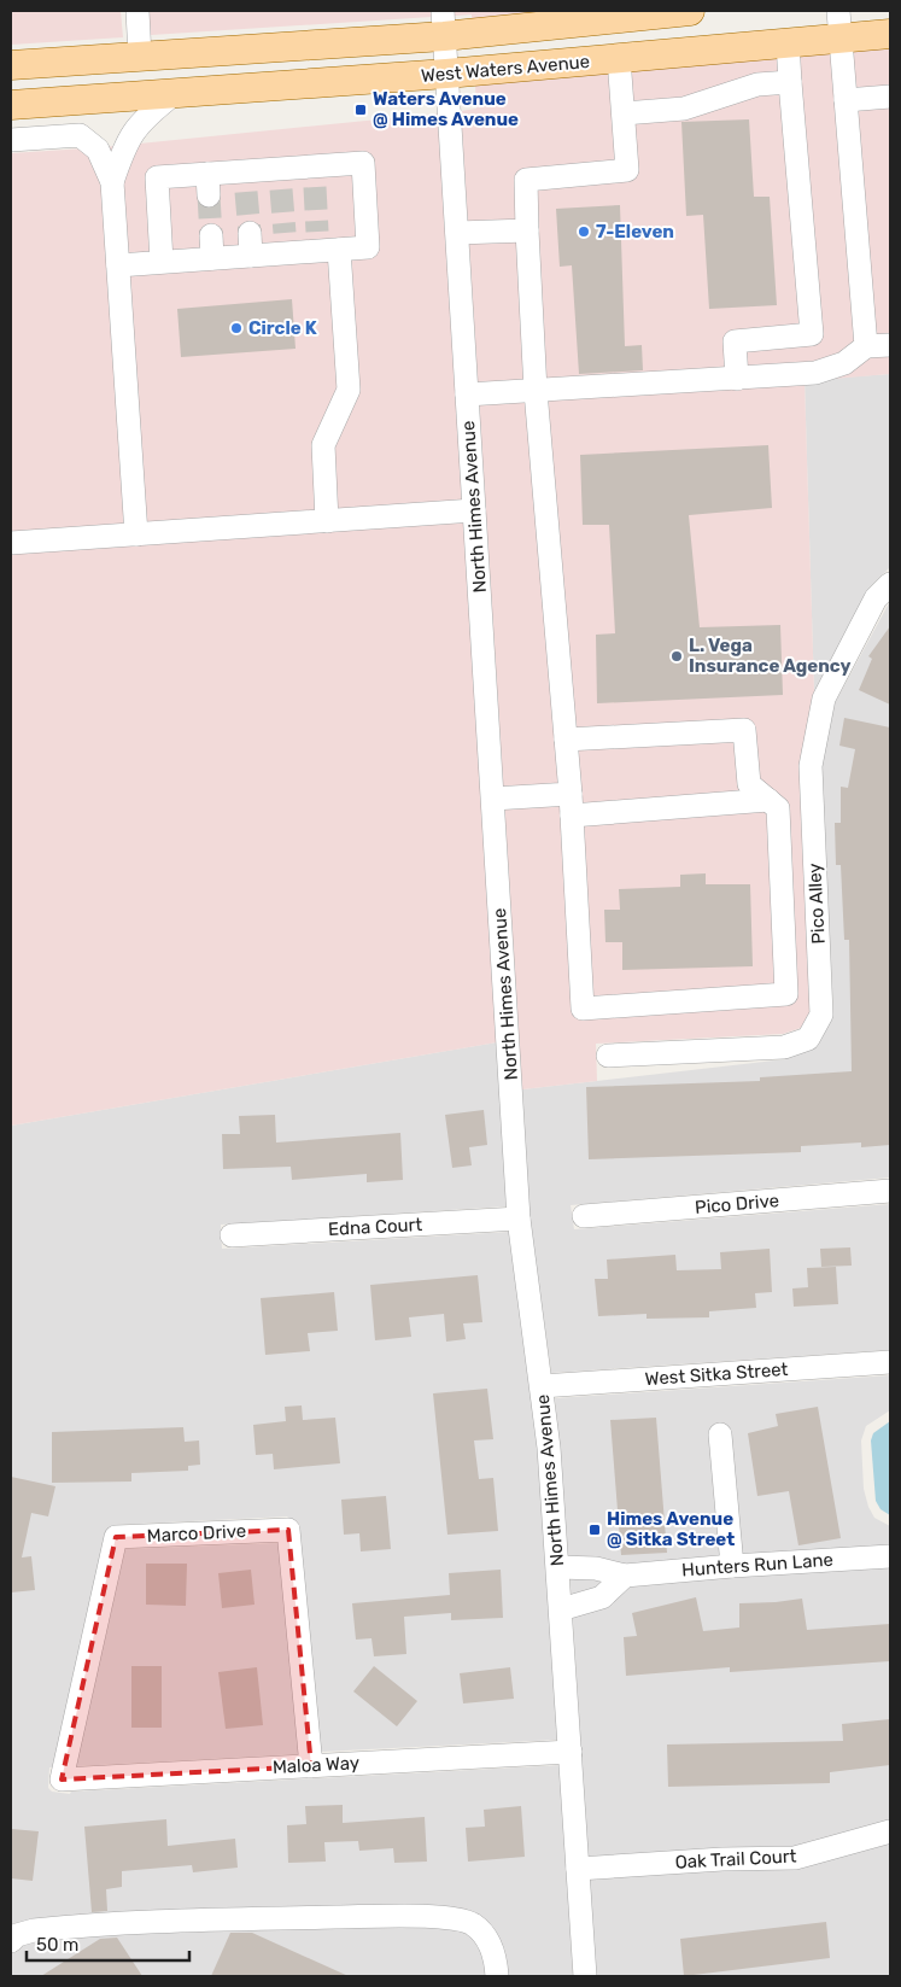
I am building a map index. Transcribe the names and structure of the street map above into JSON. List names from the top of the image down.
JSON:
{
  "streets": {
    "main road": ["West Waters Avenue"],
    "street": [
      "North Himes Avenue",
      "Pico Alley",
      "Pico Drive",
      "Edna Court",
      "West Sitka Street",
      "Marco Drive",
      "Hunters Run Lane",
      "Maloa Way",
      "Oak Trail Court"
    ]
  },
  "crossings": [
    ["West Waters Avenue", "North Himes Avenue"],
    ["North Himes Avenue", "Edna Court"],
    ["North Himes Avenue", "West Sitka Street"],
    ["North Himes Avenue", "Hunters Run Lane"],
    ["North Himes Avenue", "Maloa Way"],
    ["North Himes Avenue", "Oak Trail Court"],
    ["Marco Drive", "Maloa Way"]
  ],
  "places": {
    "transit": ["Waters Avenue @ Himes Avenue", "Himes Avenue @ Sitka Street"],
    "other": ["7-Eleven", "Circle K", "L. Vega Insurance Agency"]
  },
  "scale_bar": "50 m"
}
